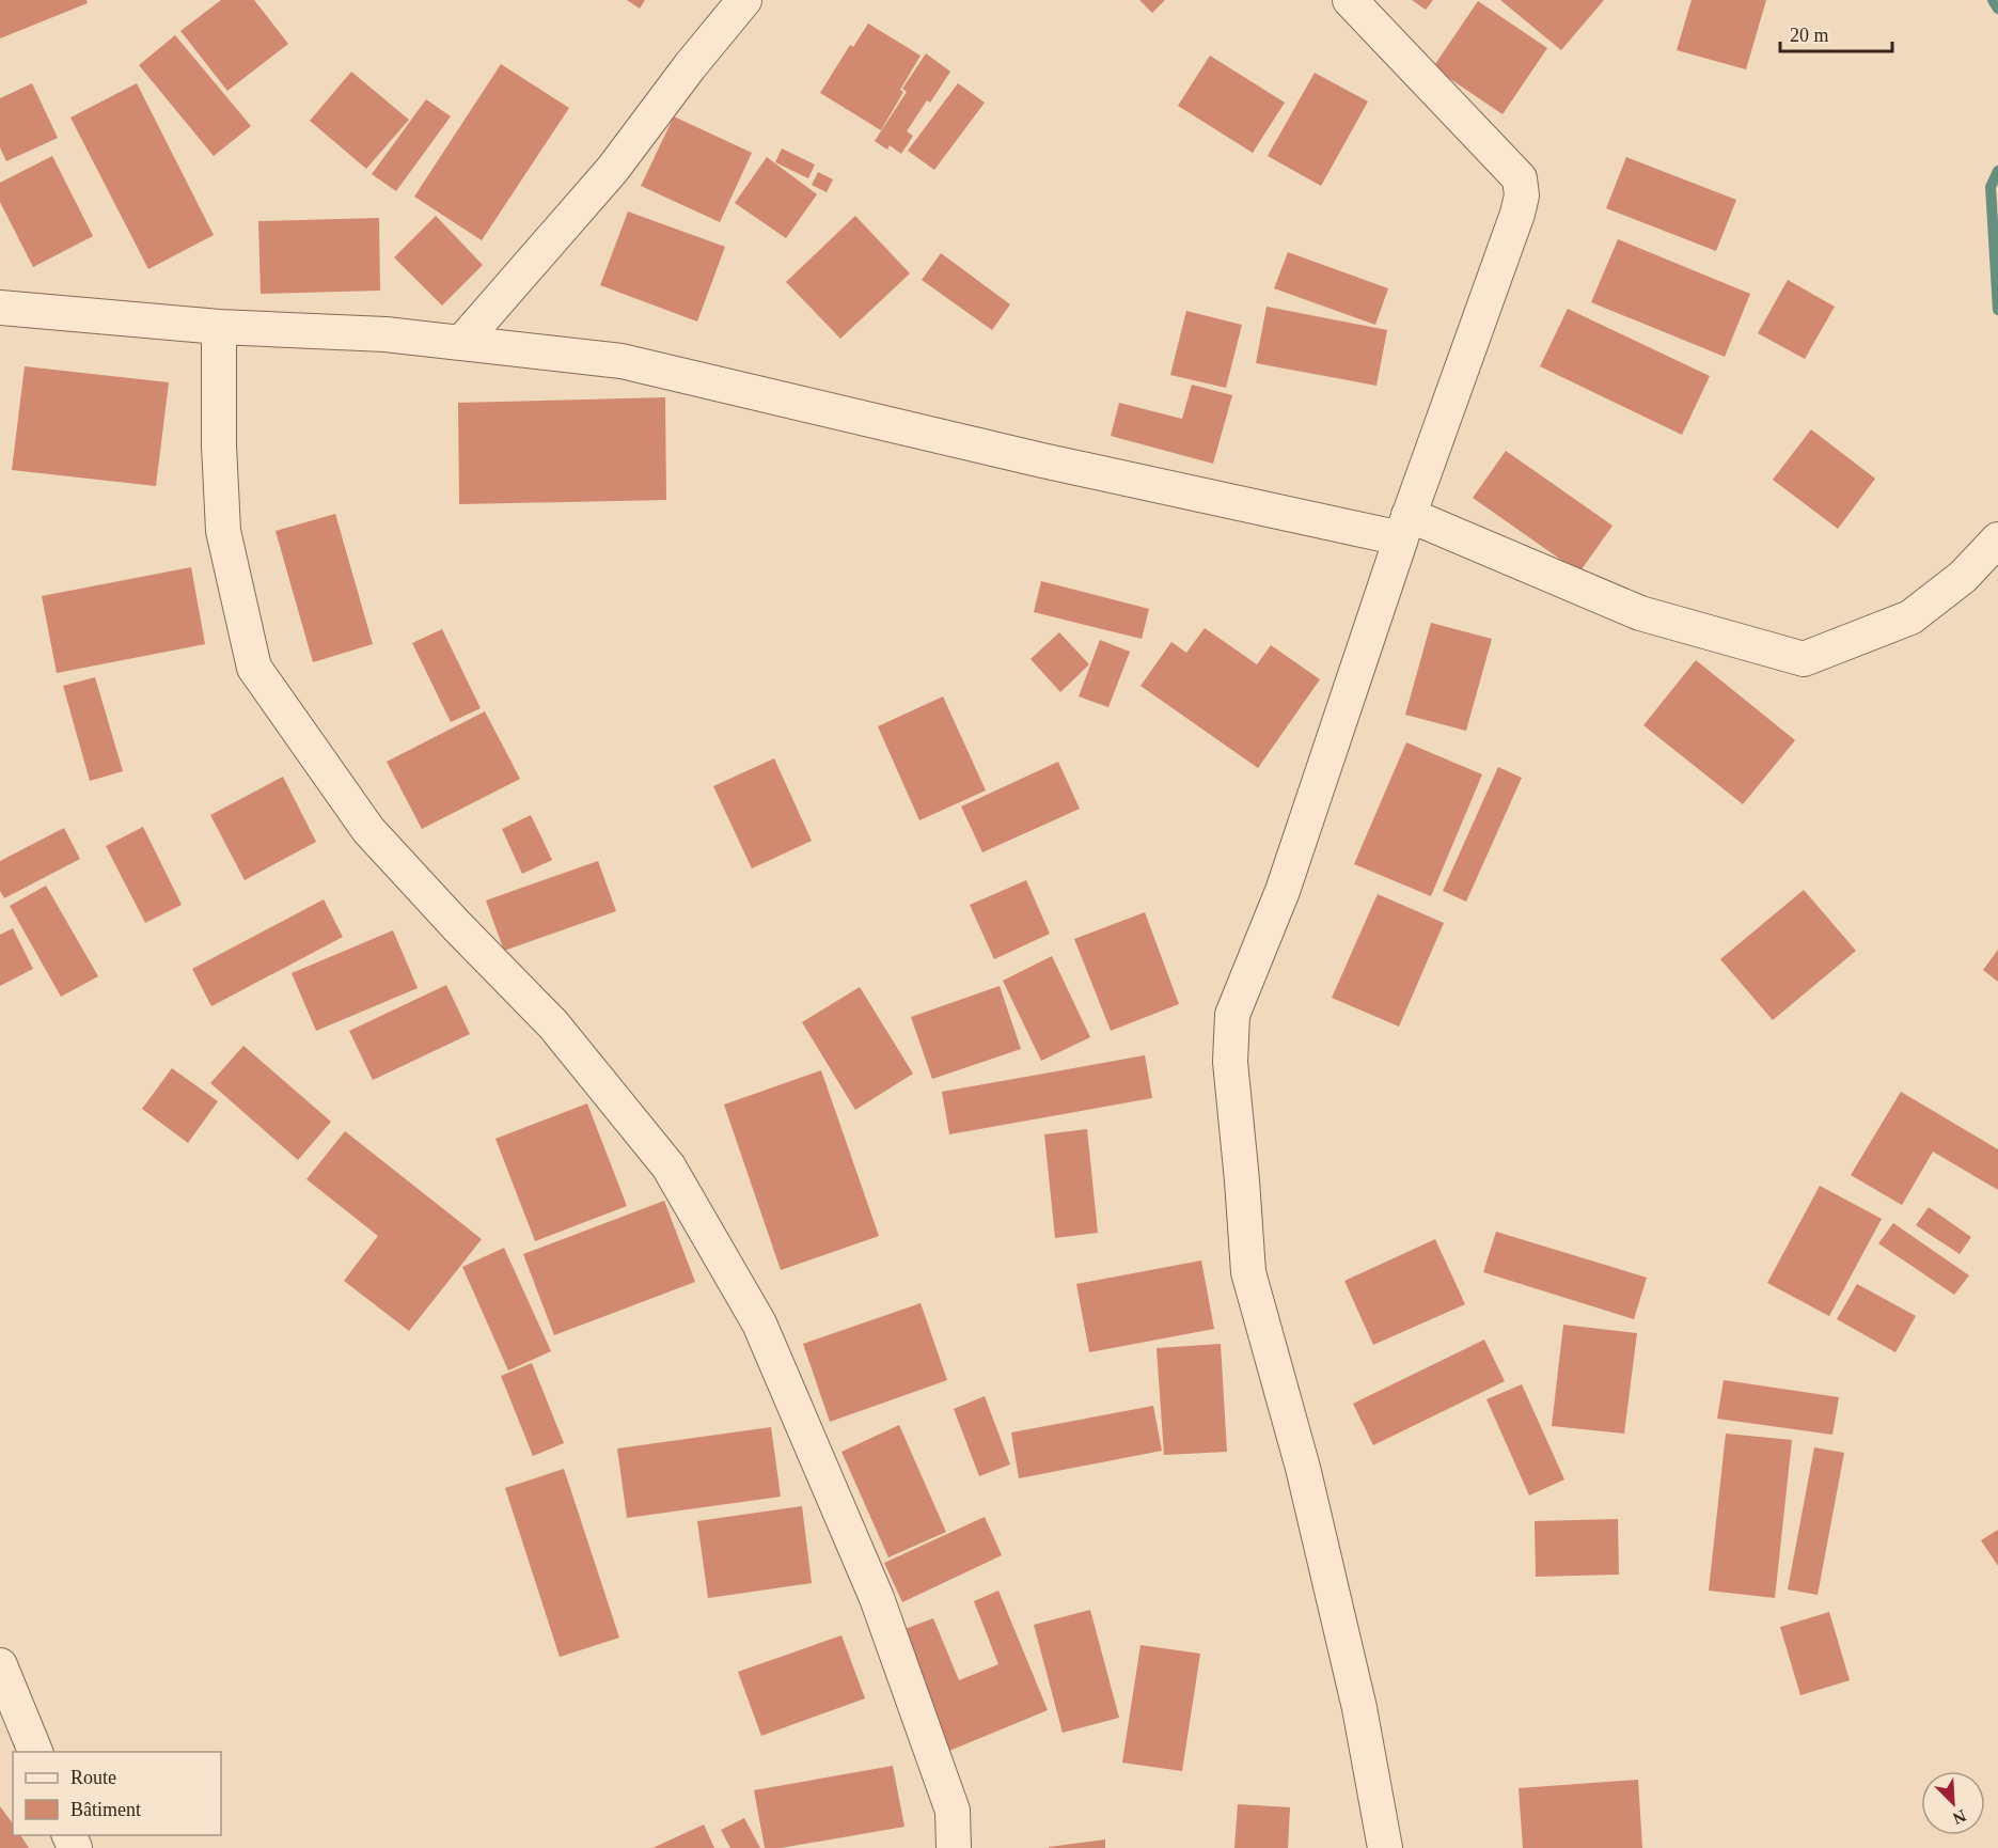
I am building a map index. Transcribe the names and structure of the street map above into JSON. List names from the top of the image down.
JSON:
{
  "legend": ["Route", "Bâtiment"],
  "scale_bar": "20 m",
  "north": "bottom right"
}
